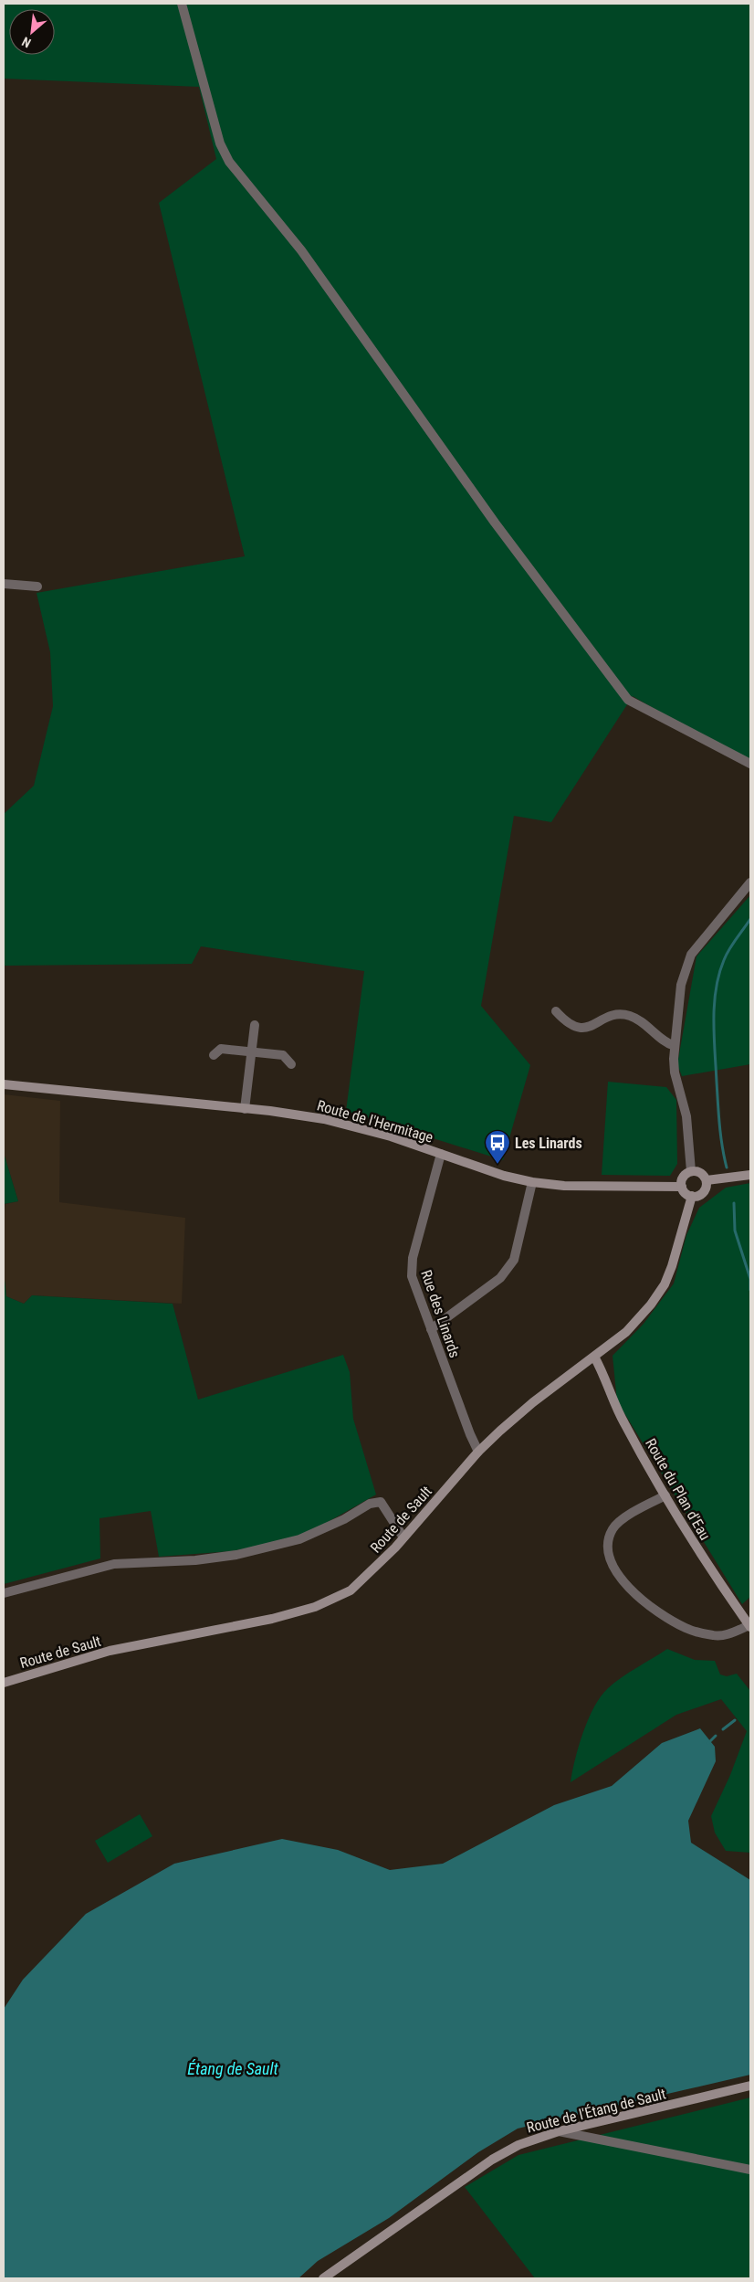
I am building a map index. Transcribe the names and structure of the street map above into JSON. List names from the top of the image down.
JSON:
{
  "streets": {
    "street": [
      "Route de l'Hermitage",
      "Rue des Linards",
      "Route du Plan d'Eau",
      "Route de Sault",
      "Route de l'Étang de Sault"
    ]
  },
  "crossings": [
    ["Route de l'Hermitage", "Rue des Linards"],
    ["Route de l'Hermitage", "Route de Sault"],
    ["Rue des Linards", "Route de Sault"],
    ["Route du Plan d'Eau", "Route de Sault"]
  ],
  "water": ["Étang de Sault"],
  "places": {
    "bus stop": ["Les Linards"]
  },
  "north": "bottom left"
}
